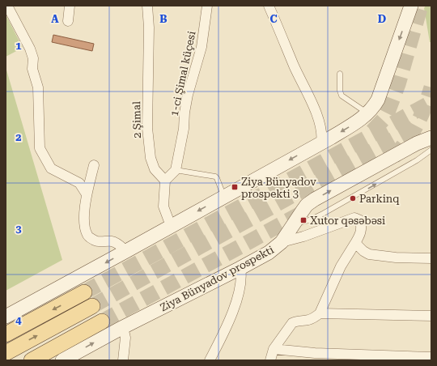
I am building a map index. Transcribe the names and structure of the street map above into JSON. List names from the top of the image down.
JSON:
{
  "streets": {
    "main road": ["Ziya Bünyadov prospekti"],
    "street": ["1-ci Şimal küçesi", "2 Şimal"]
  },
  "places": {
    "transit": ["Ziya Bünyadov prospekti 3", "Xutor qəsəbəsi"],
    "other": ["Parkinq"]
  },
  "grid": {
    "columns": [
      "A",
      "B",
      "C",
      "D"
    ],
    "rows": [
      "1",
      "2",
      "3",
      "4"
    ]
  }
}
